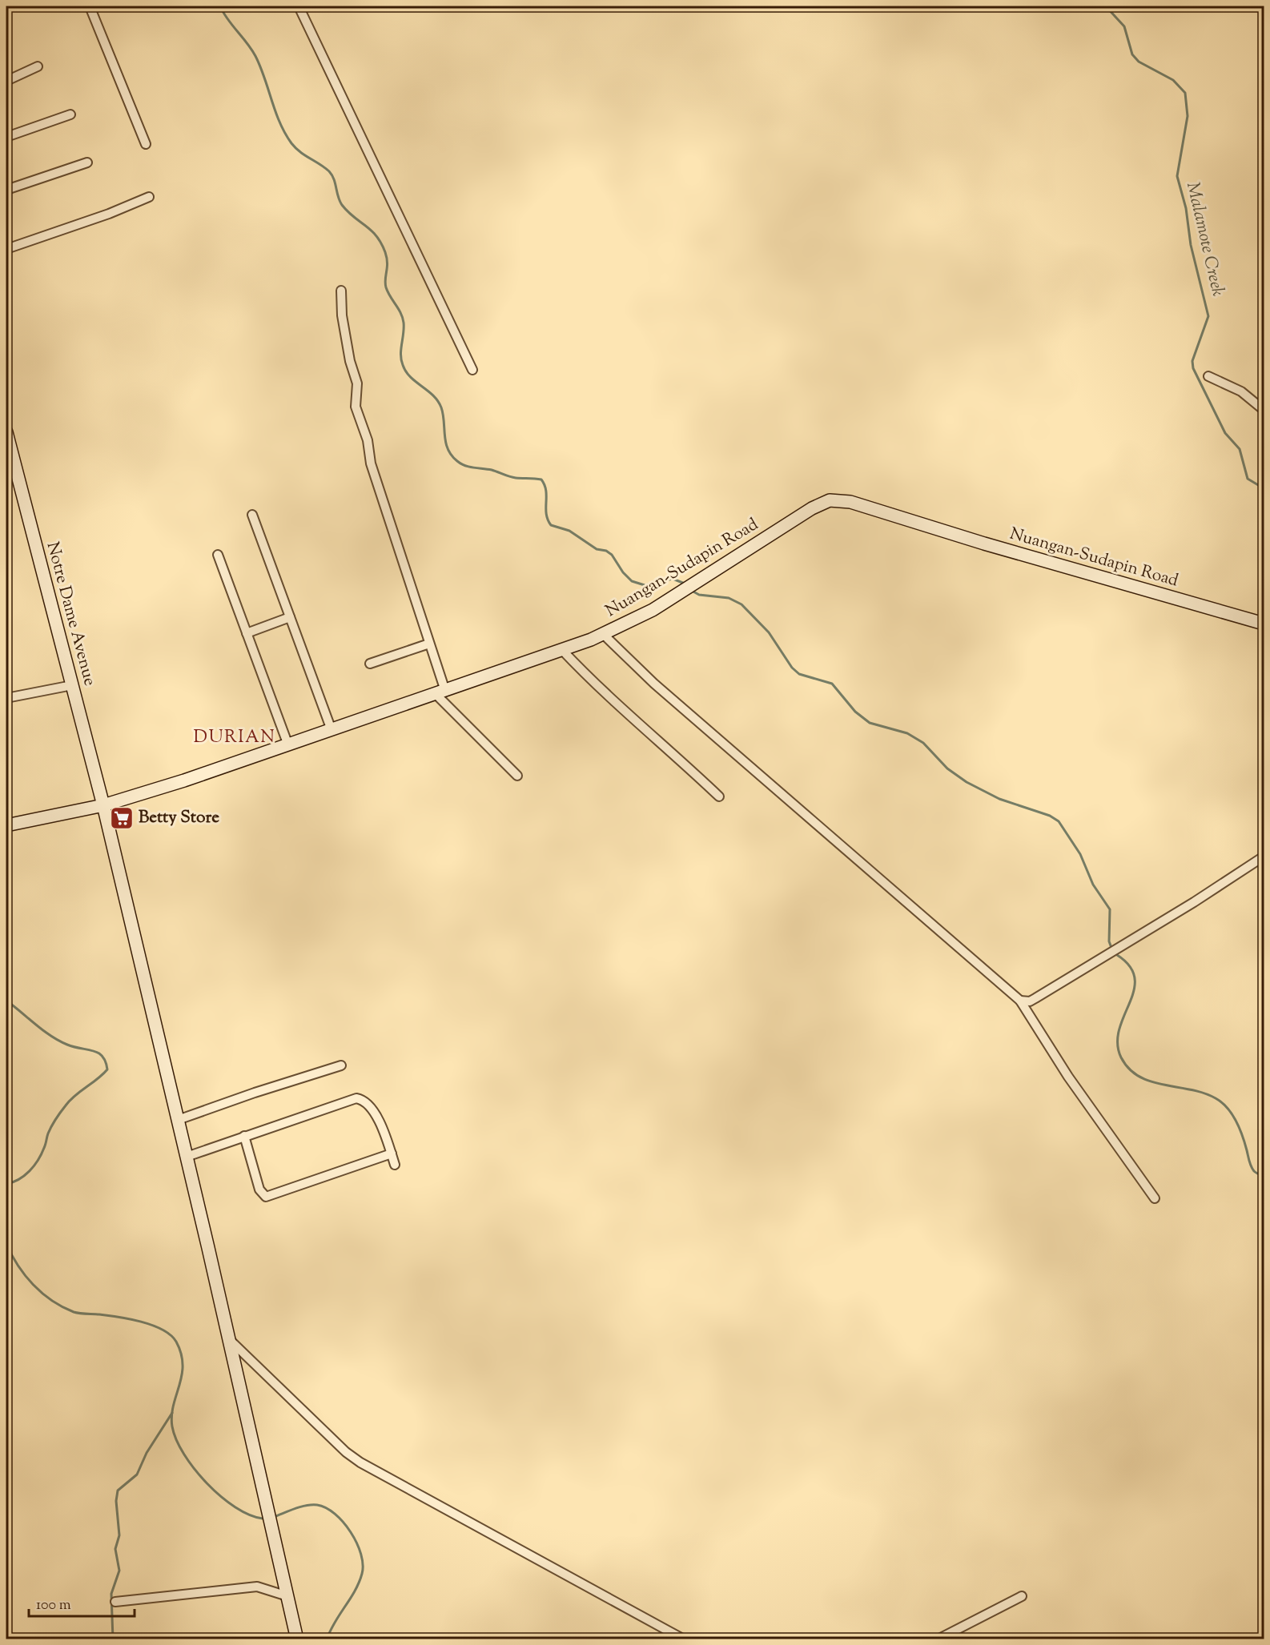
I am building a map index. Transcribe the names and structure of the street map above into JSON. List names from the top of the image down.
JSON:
{
  "streets": {
    "street": ["Nuangan-Sudapin Road", "Notre Dame Avenue"]
  },
  "crossings": [
    ["Nuangan-Sudapin Road", "Notre Dame Avenue"]
  ],
  "districts": ["DURIAN"],
  "water": ["Malamote Creek"],
  "places": {
    "supermarket": ["Betty Store"]
  },
  "scale_bar": "100 m"
}
